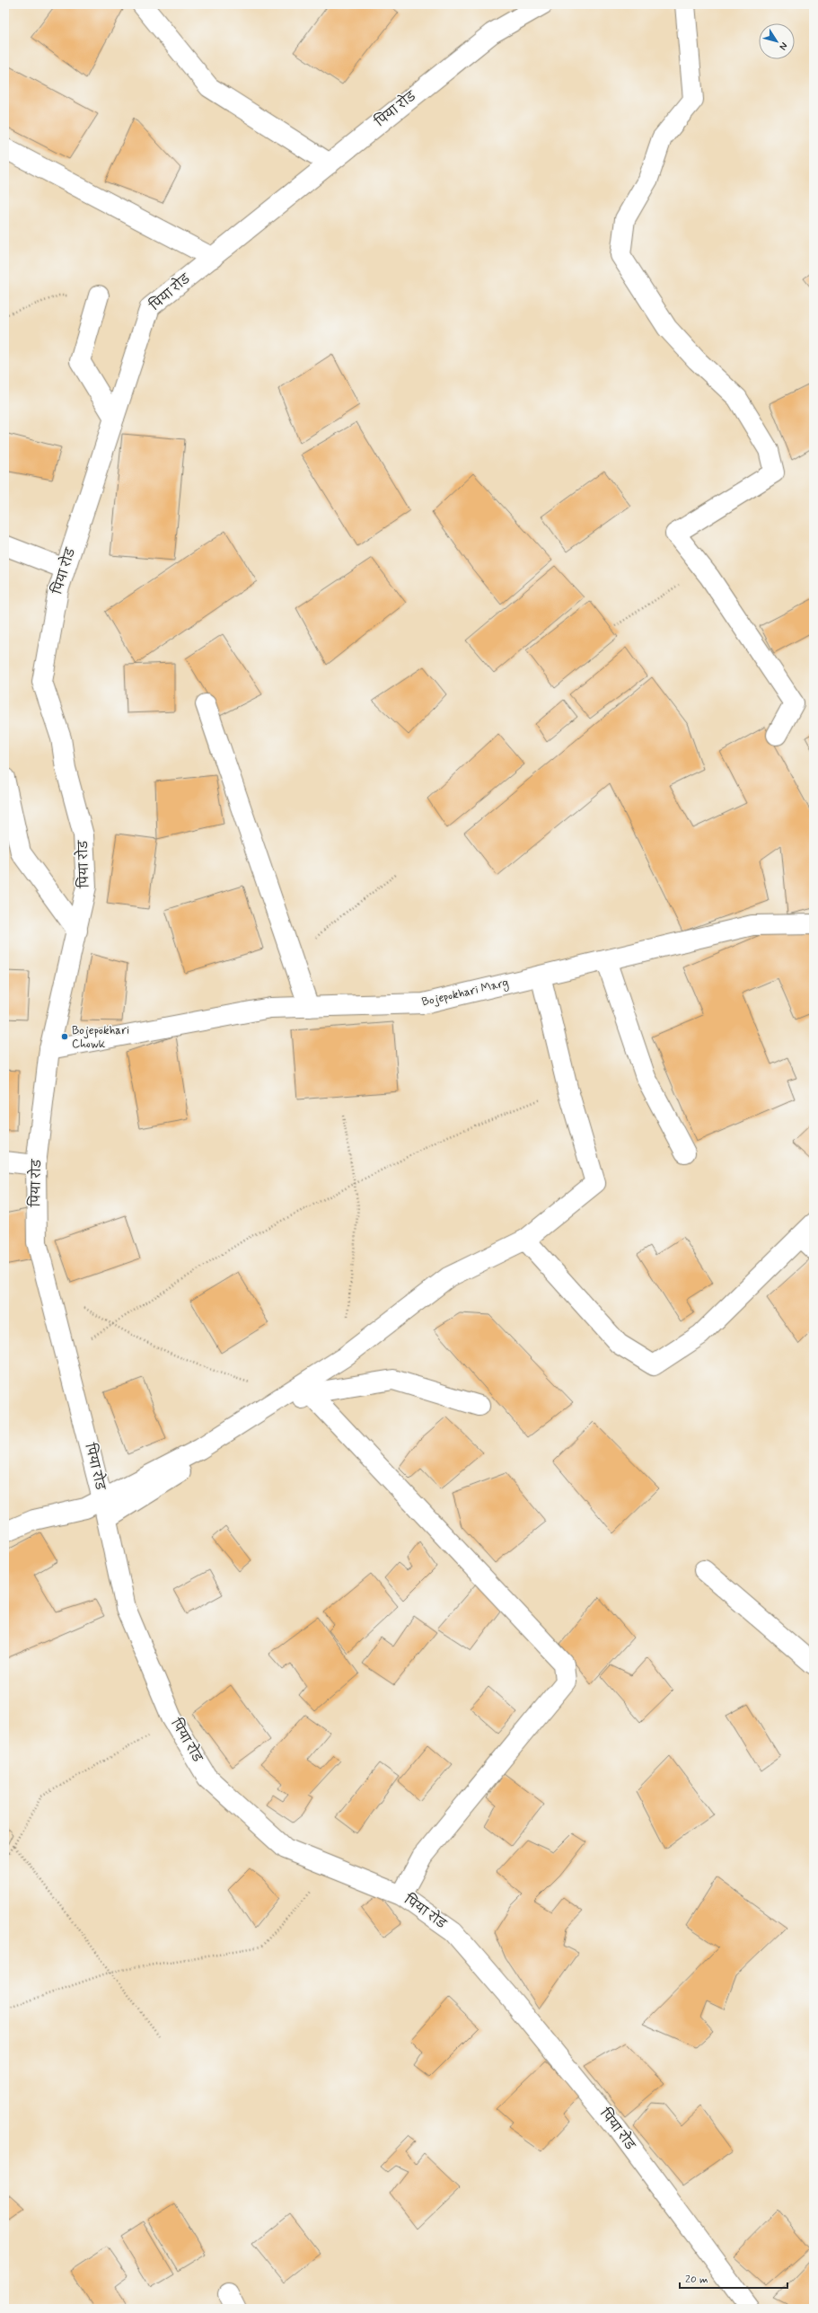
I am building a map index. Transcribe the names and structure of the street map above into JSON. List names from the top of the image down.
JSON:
{
  "streets": {
    "street": ["पिया रोड", "Bojepokhari Marg"]
  },
  "crossings": [
    ["पिया रोड", "Bojepokhari Marg"]
  ],
  "places": ["Bojepokhari Chowk"],
  "scale_bar": "20 m",
  "north": "bottom right"
}
